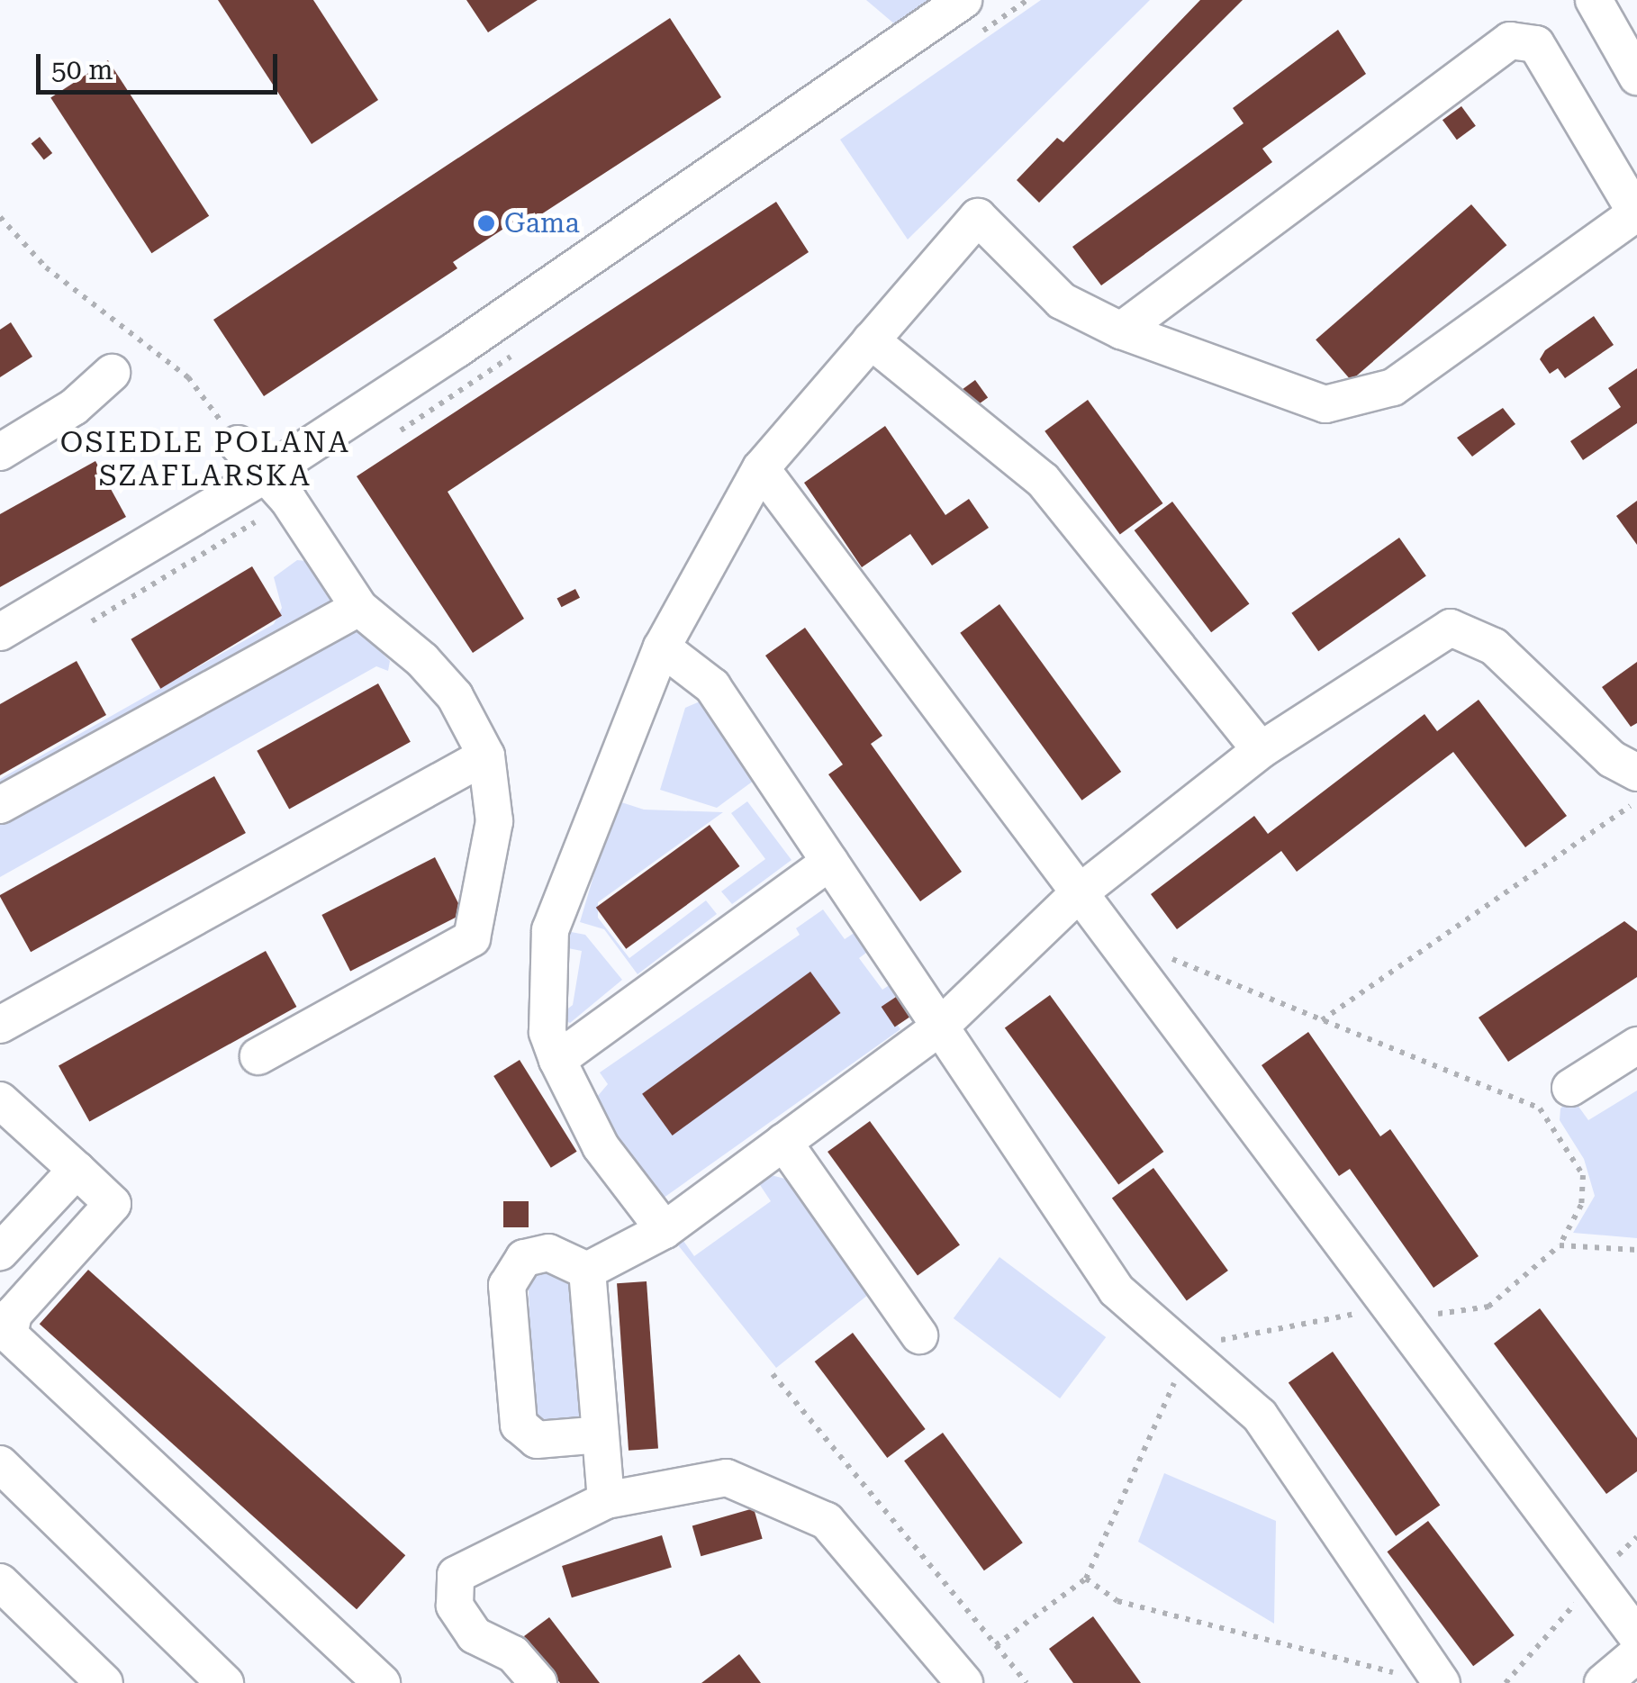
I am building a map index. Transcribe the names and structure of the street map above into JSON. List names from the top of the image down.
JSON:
{
  "districts": ["OSIEDLE POLANA SZAFLARSKA"],
  "places": ["Gama"],
  "scale_bar": "50 m"
}
